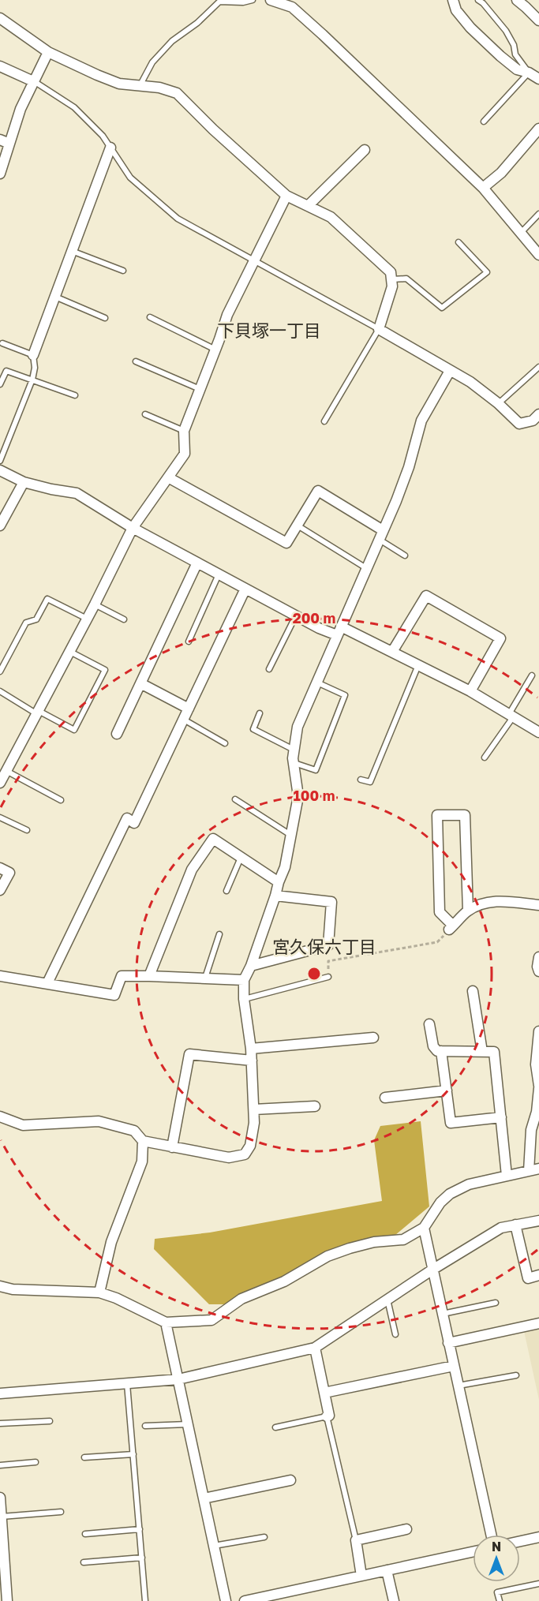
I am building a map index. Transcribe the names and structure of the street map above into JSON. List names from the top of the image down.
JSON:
{
  "districts": ["下貝塚一丁目", "宮久保六丁目"],
  "north": "top",
  "rings": ["200 m", "100 m"]
}
